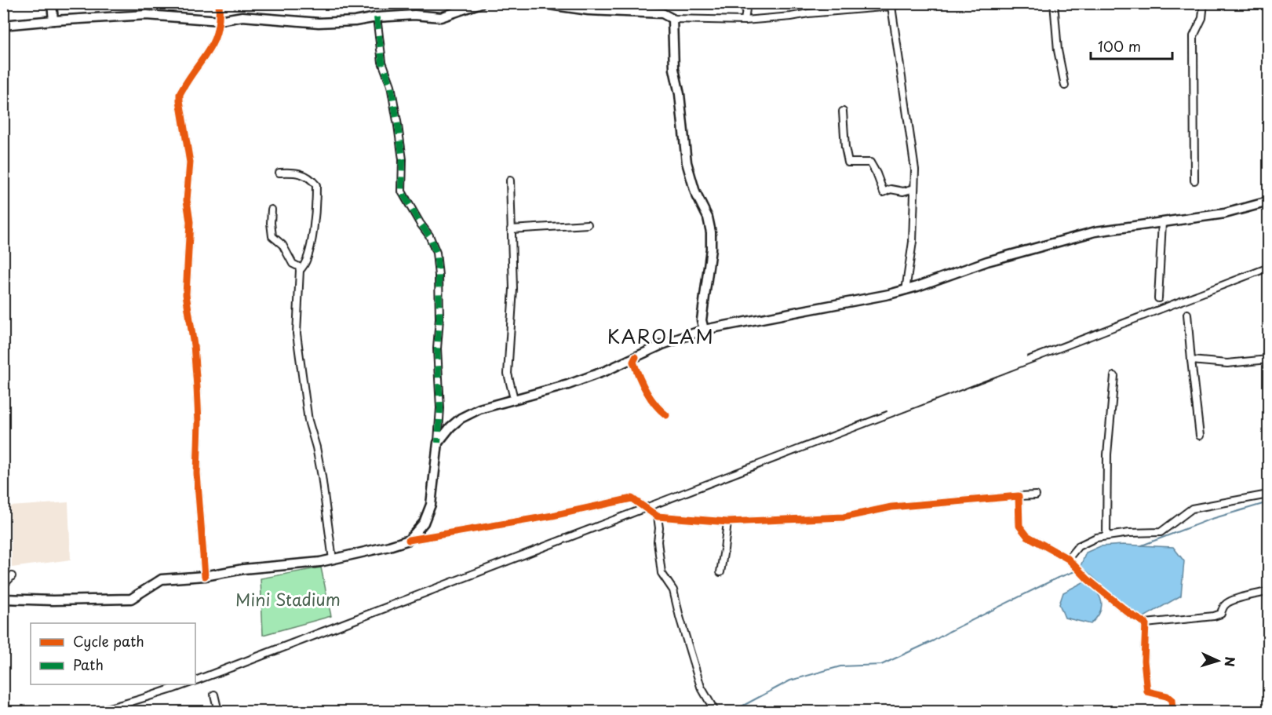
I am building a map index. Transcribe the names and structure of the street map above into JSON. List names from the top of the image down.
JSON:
{
  "districts": ["KAROLAM"],
  "parks": ["Mini Stadium"],
  "legend": ["Cycle path", "Path"],
  "scale_bar": "100 m",
  "north": "right"
}
